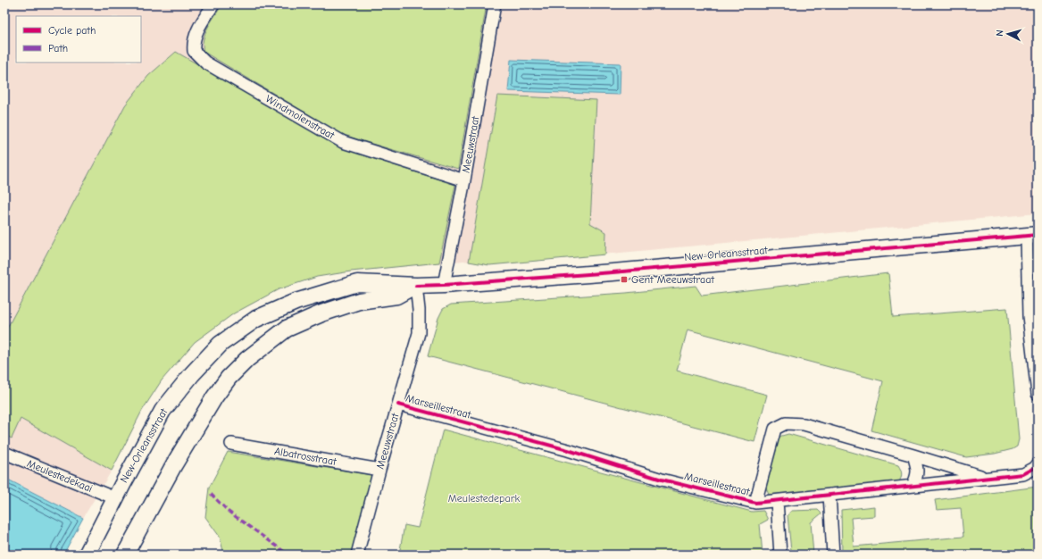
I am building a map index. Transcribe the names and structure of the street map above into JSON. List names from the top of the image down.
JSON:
{
  "streets": {
    "main road": ["New-Orleansstraat"],
    "street": [
      "Windmolenstraat",
      "Meeuwstraat",
      "Marseillestraat",
      "Albatrosstraat",
      "Meulestedekaai"
    ]
  },
  "crossings": [
    ["Windmolenstraat", "Meeuwstraat"],
    ["Meeuwstraat", "New-Orleansstraat"],
    ["Meeuwstraat", "Marseillestraat"],
    ["Meeuwstraat", "Albatrosstraat"],
    ["New-Orleansstraat", "Meulestedekaai"]
  ],
  "parks": ["Meulestedepark"],
  "places": {
    "transit": ["Gent Meeuwstraat"]
  },
  "legend": ["Cycle path", "Path"],
  "north": "left"
}
